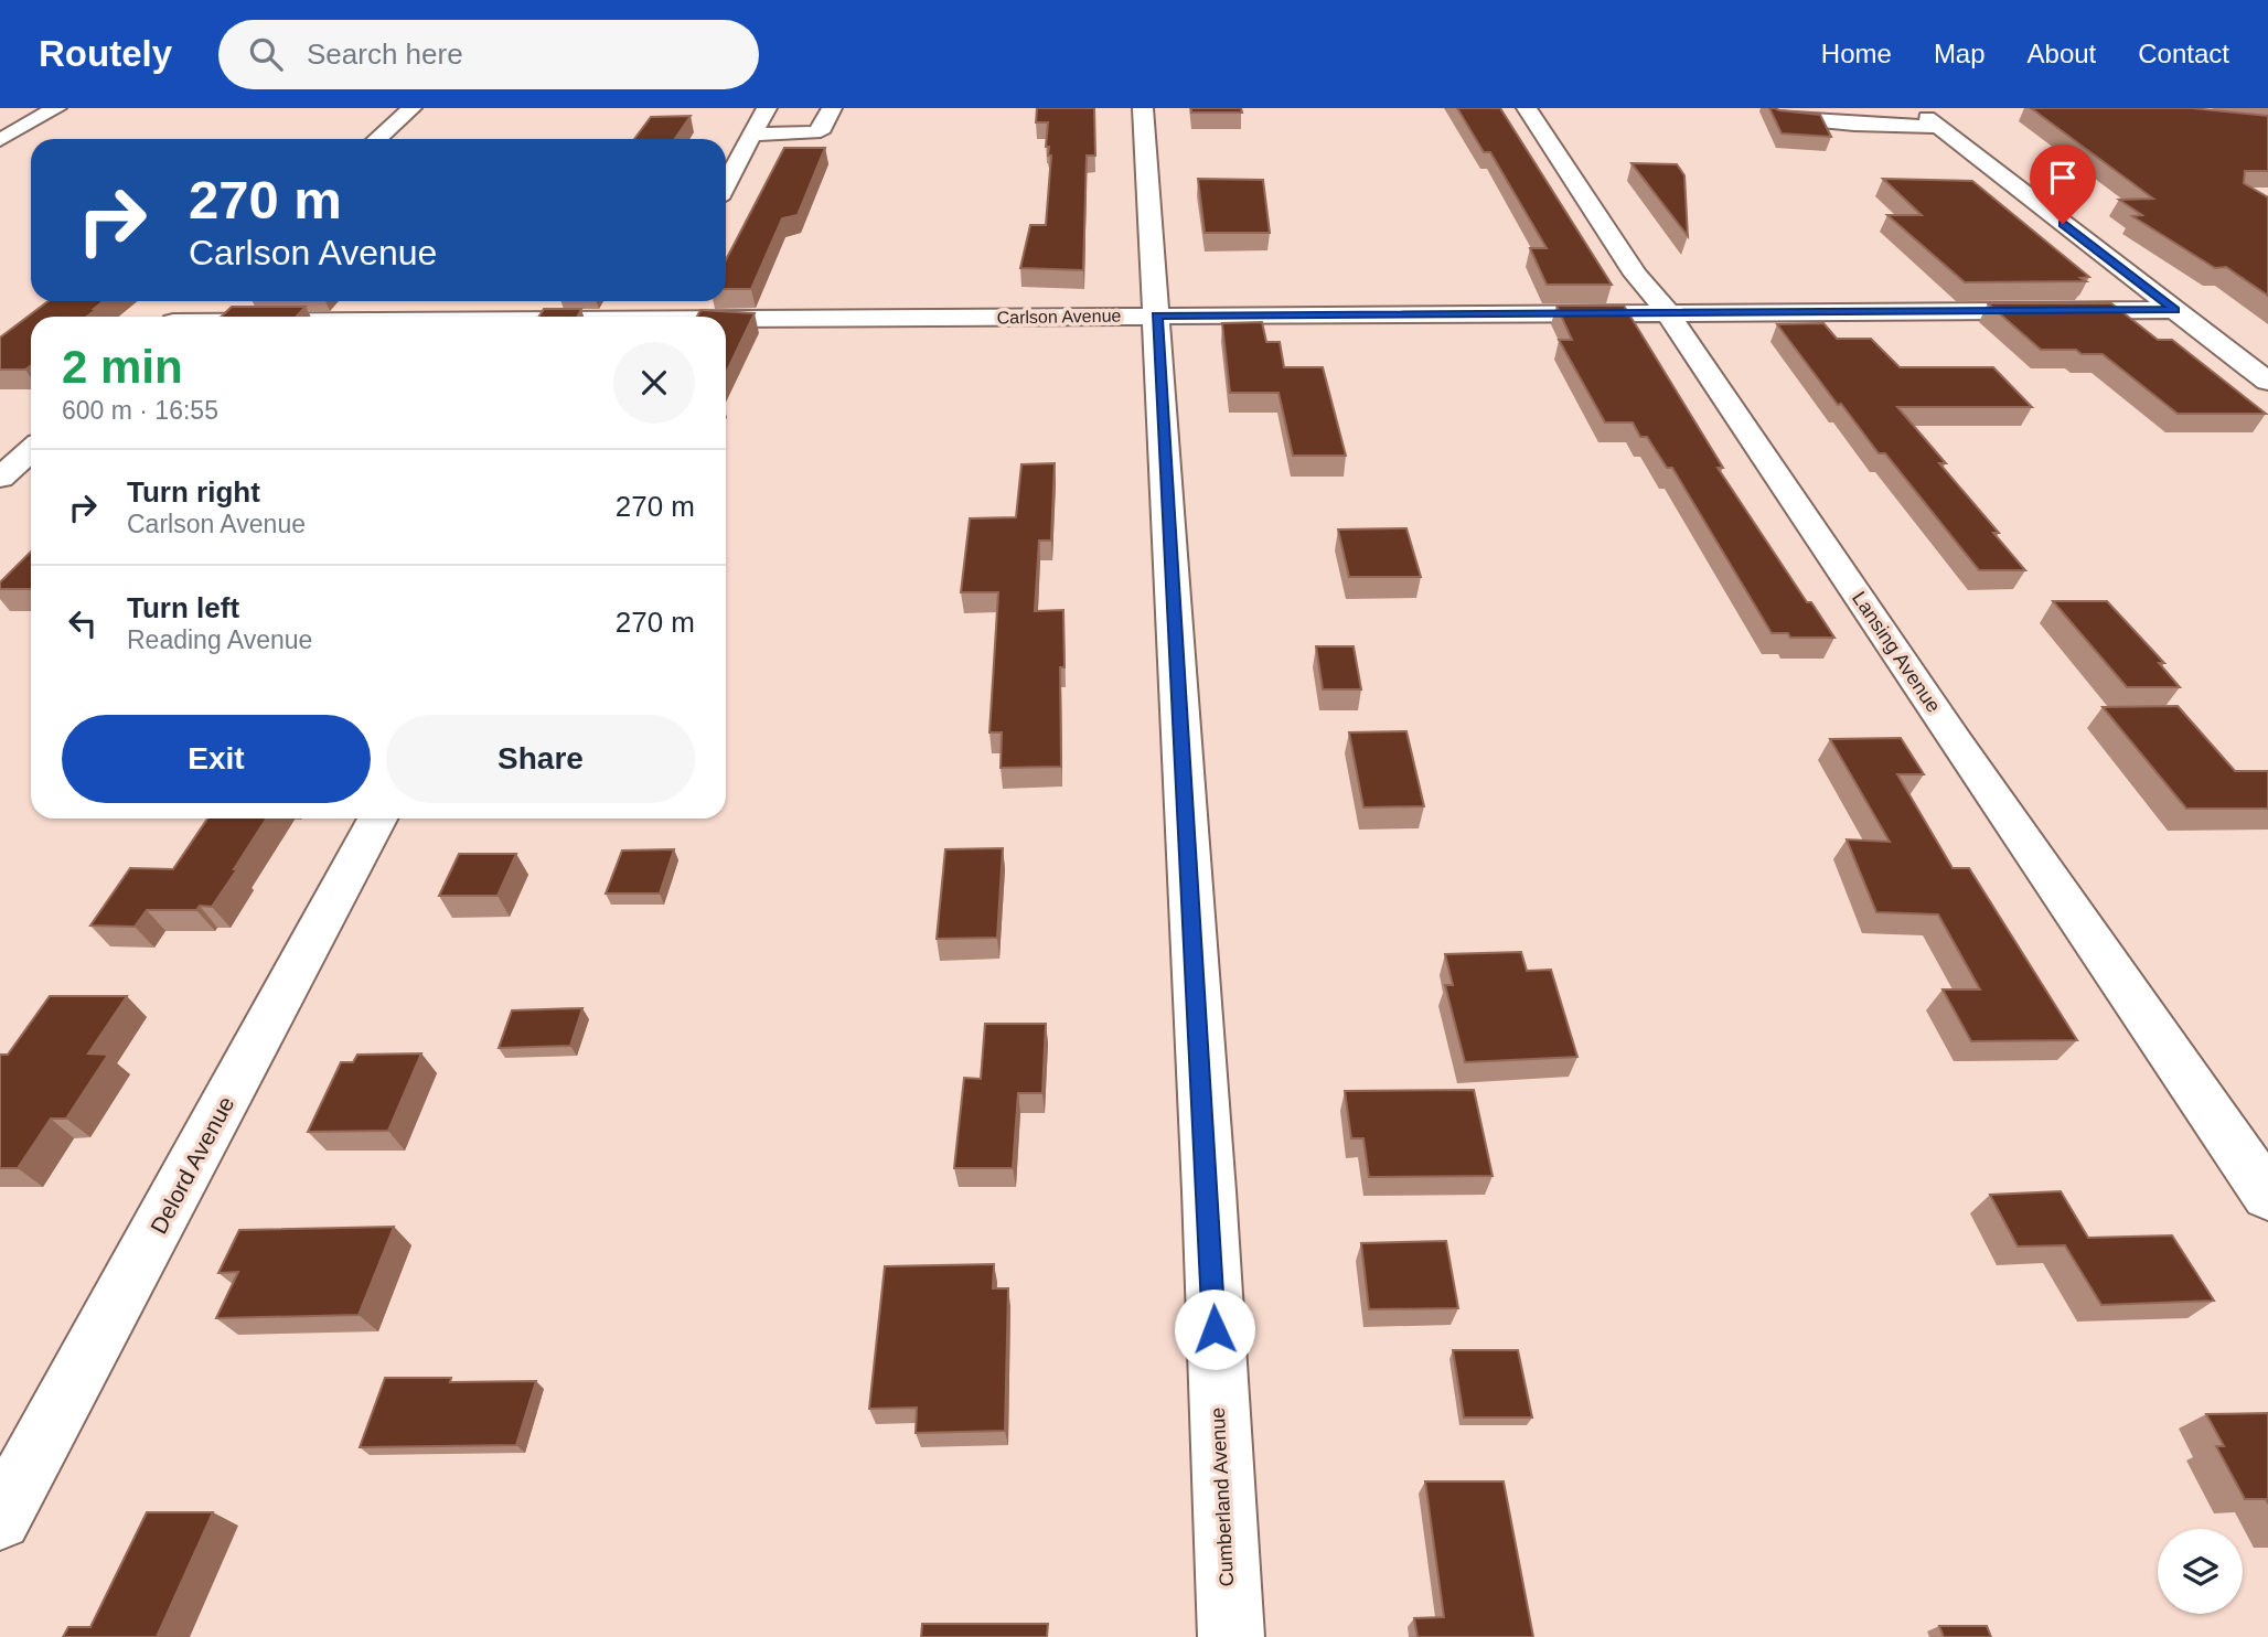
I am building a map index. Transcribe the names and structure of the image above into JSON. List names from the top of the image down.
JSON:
{
  "streets": {
    "street": [
      "Carlson Avenue",
      "Lansing Avenue",
      "Delord Avenue",
      "Cumberland Avenue"
    ]
  },
  "crossings": [
    ["Carlson Avenue", "Lansing Avenue"],
    ["Carlson Avenue", "Cumberland Avenue"]
  ],
  "page": {
    "header": "Routely",
    "search": "Search here",
    "nav": [
      "Home",
      "Map",
      "About",
      "Contact"
    ],
    "turn": ["270 m", "Carlson Avenue"],
    "heading": ["2 min", "600 m · 16:55"],
    "list": [
      {
        "name": "Turn right",
        "note": "Carlson Avenue",
        "value": "270 m"
      },
      {
        "name": "Turn left",
        "note": "Reading Avenue",
        "value": "270 m"
      }
    ],
    "buttons": ["Exit", "Share"]
  }
}
